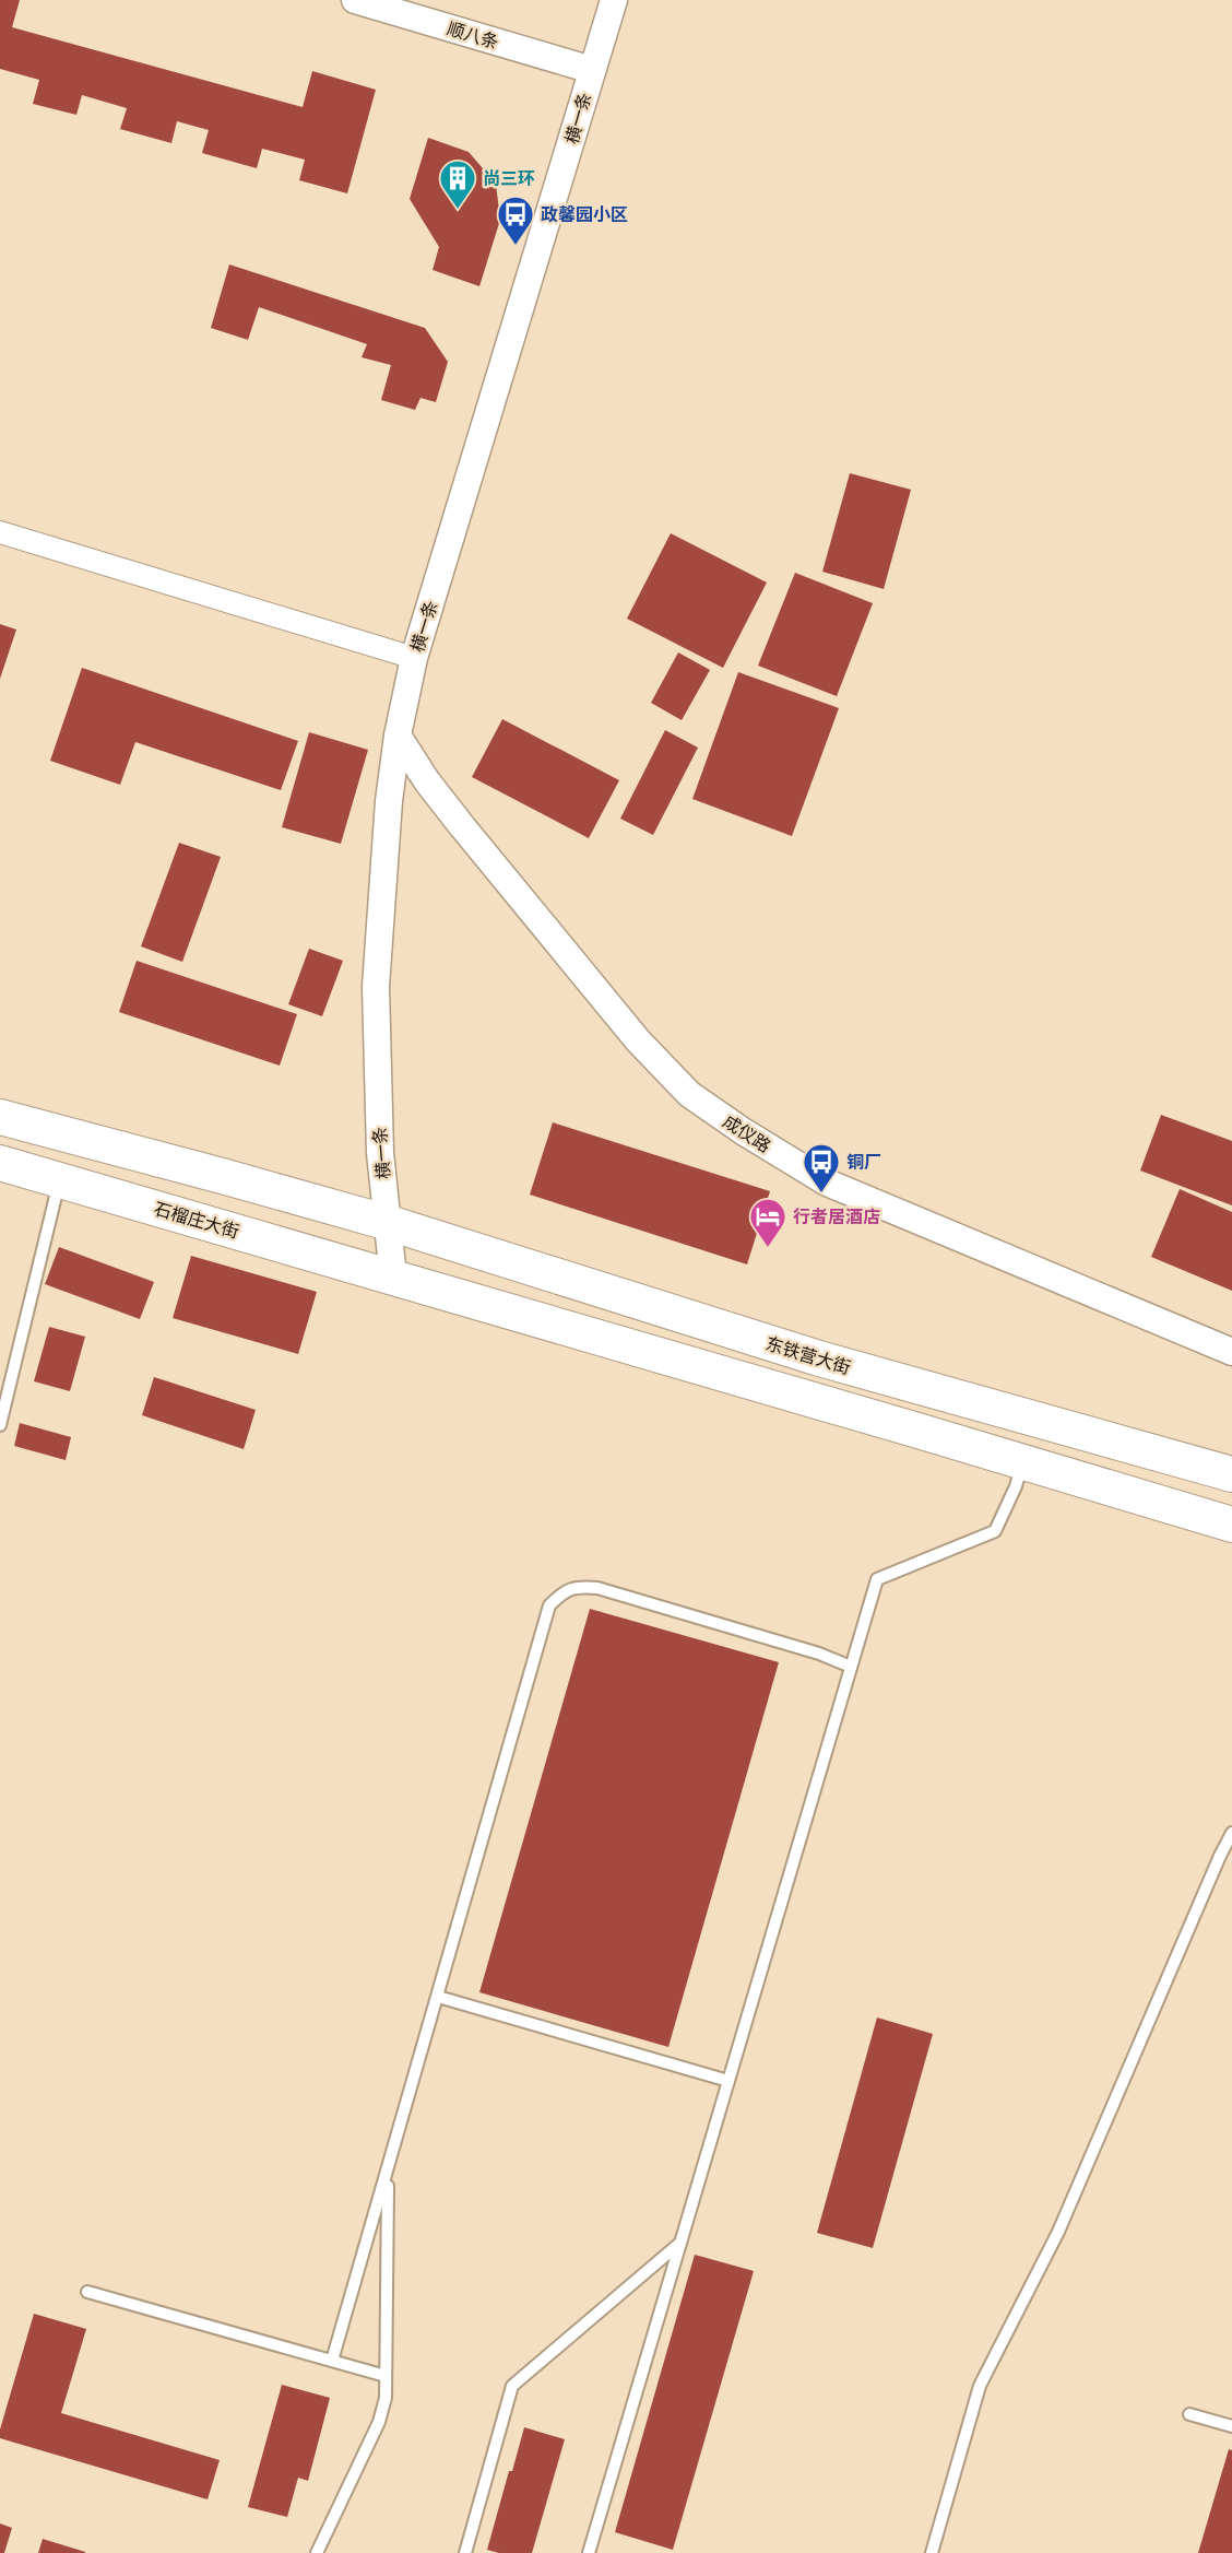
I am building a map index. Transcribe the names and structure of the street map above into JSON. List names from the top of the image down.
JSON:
{
  "streets": {
    "main road": ["石榴庄大街", "东铁营大街"],
    "street": ["顺八条", "横一条", "成仪路"]
  },
  "crossings": [
    ["顺八条", "横一条"],
    ["横一条", "成仪路"],
    ["横一条", "石榴庄大街"],
    ["横一条", "东铁营大街"]
  ],
  "places": {
    "building": ["尚三环"],
    "bus stop": ["政馨园小区", "铜厂"],
    "hotel": ["行者居酒店"]
  }
}
